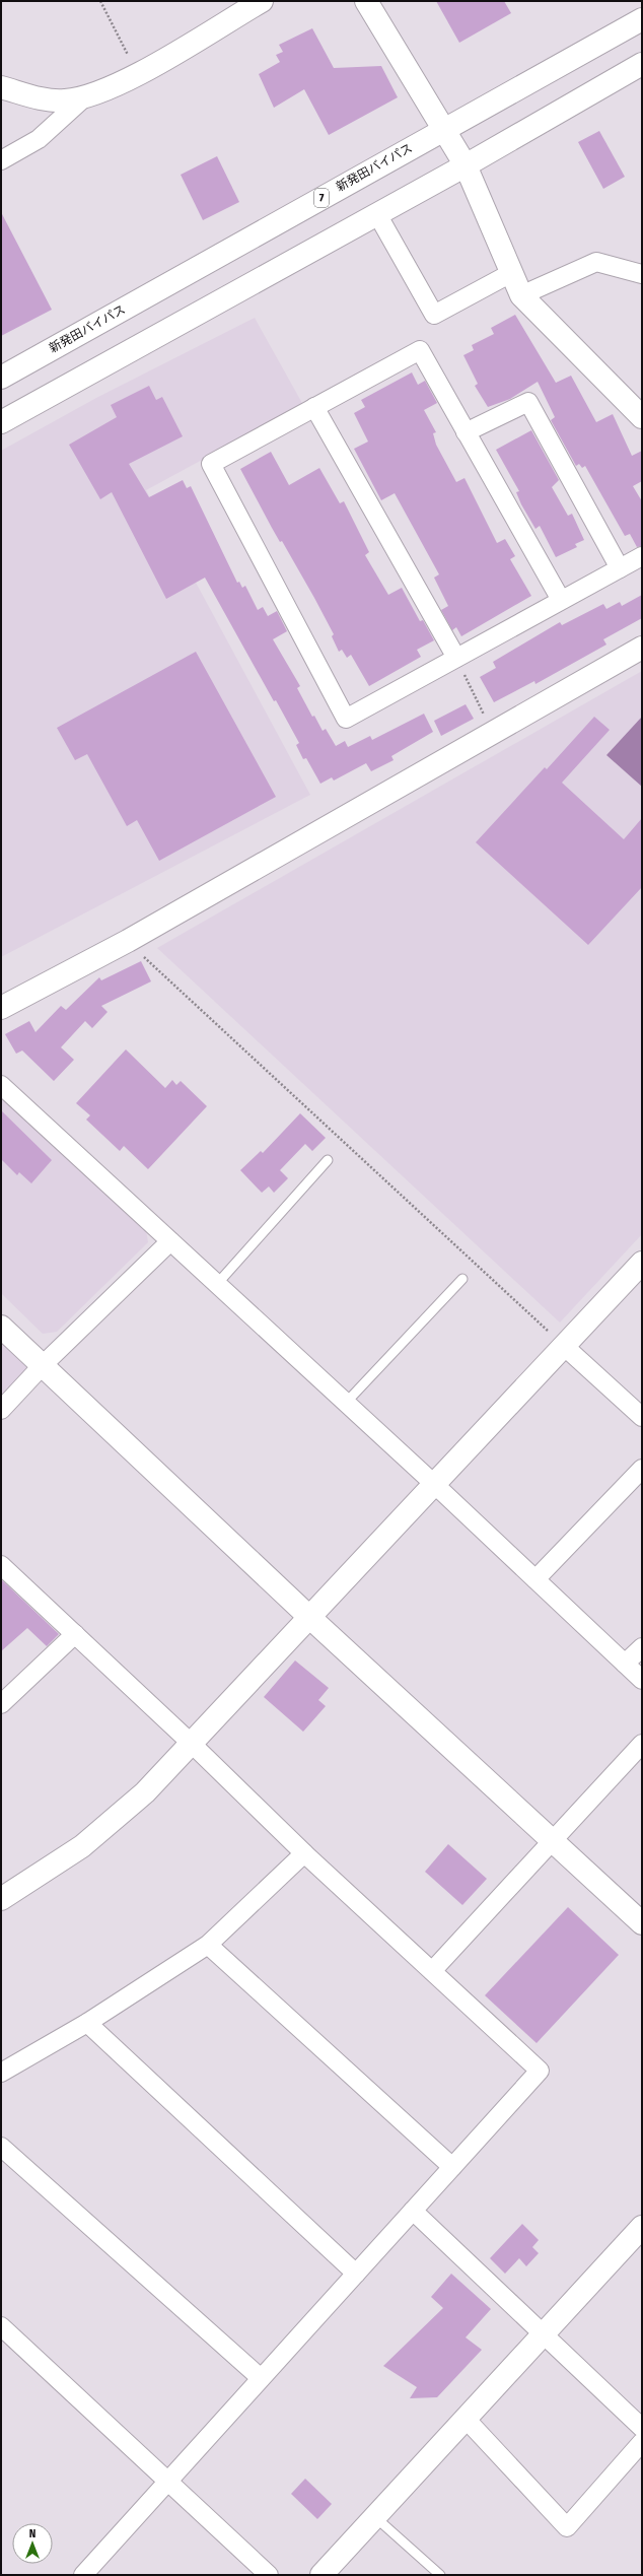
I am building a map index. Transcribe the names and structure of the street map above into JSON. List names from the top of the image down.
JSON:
{
  "streets": {
    "main road": ["新発田バイパス", "7"]
  },
  "north": "top"
}
